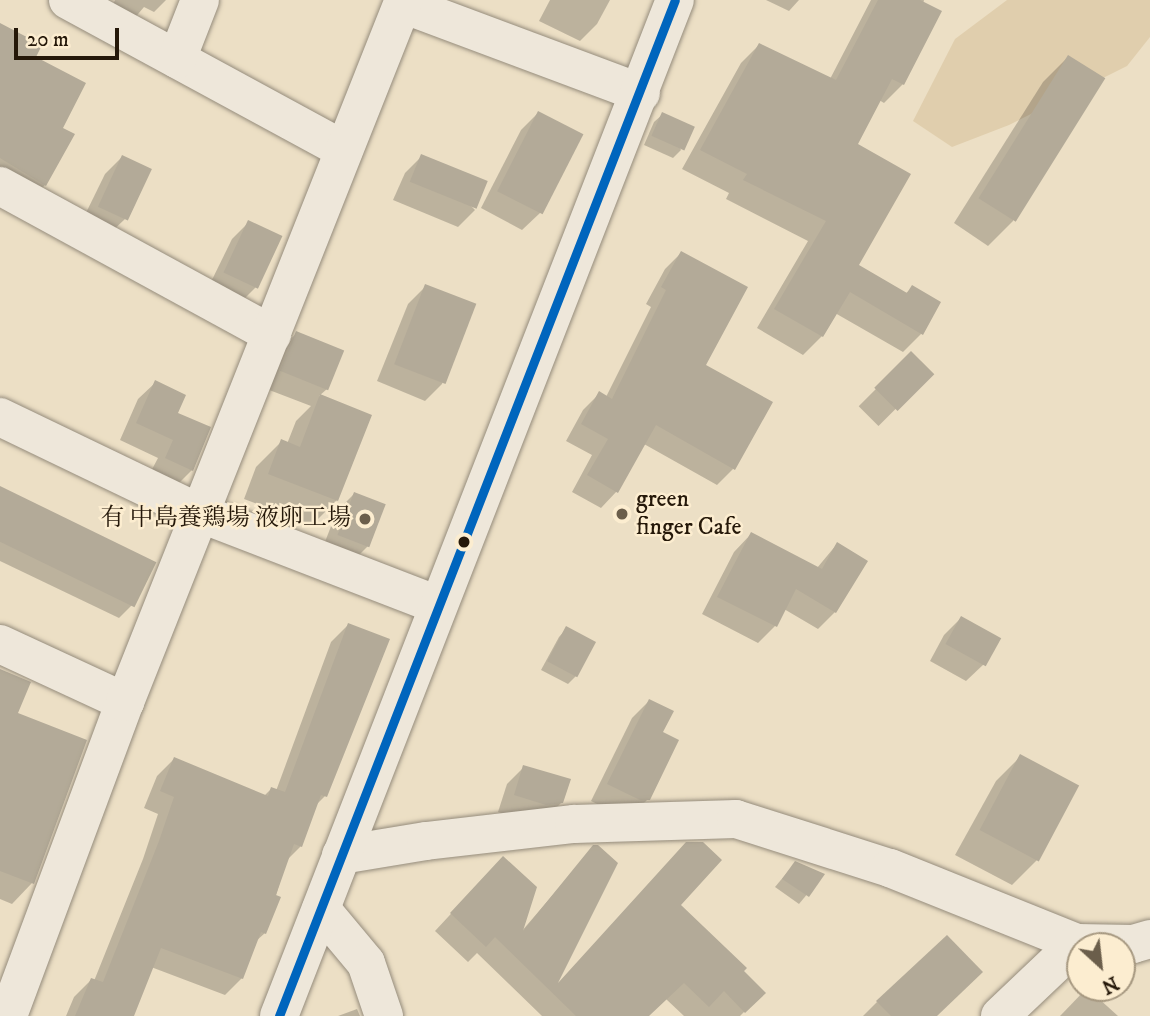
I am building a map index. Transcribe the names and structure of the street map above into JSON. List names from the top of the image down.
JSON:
{
  "places": ["green finger Cafe", "有 中島養鶏場 液卵工場"],
  "scale_bar": "20 m",
  "north": "bottom right"
}
